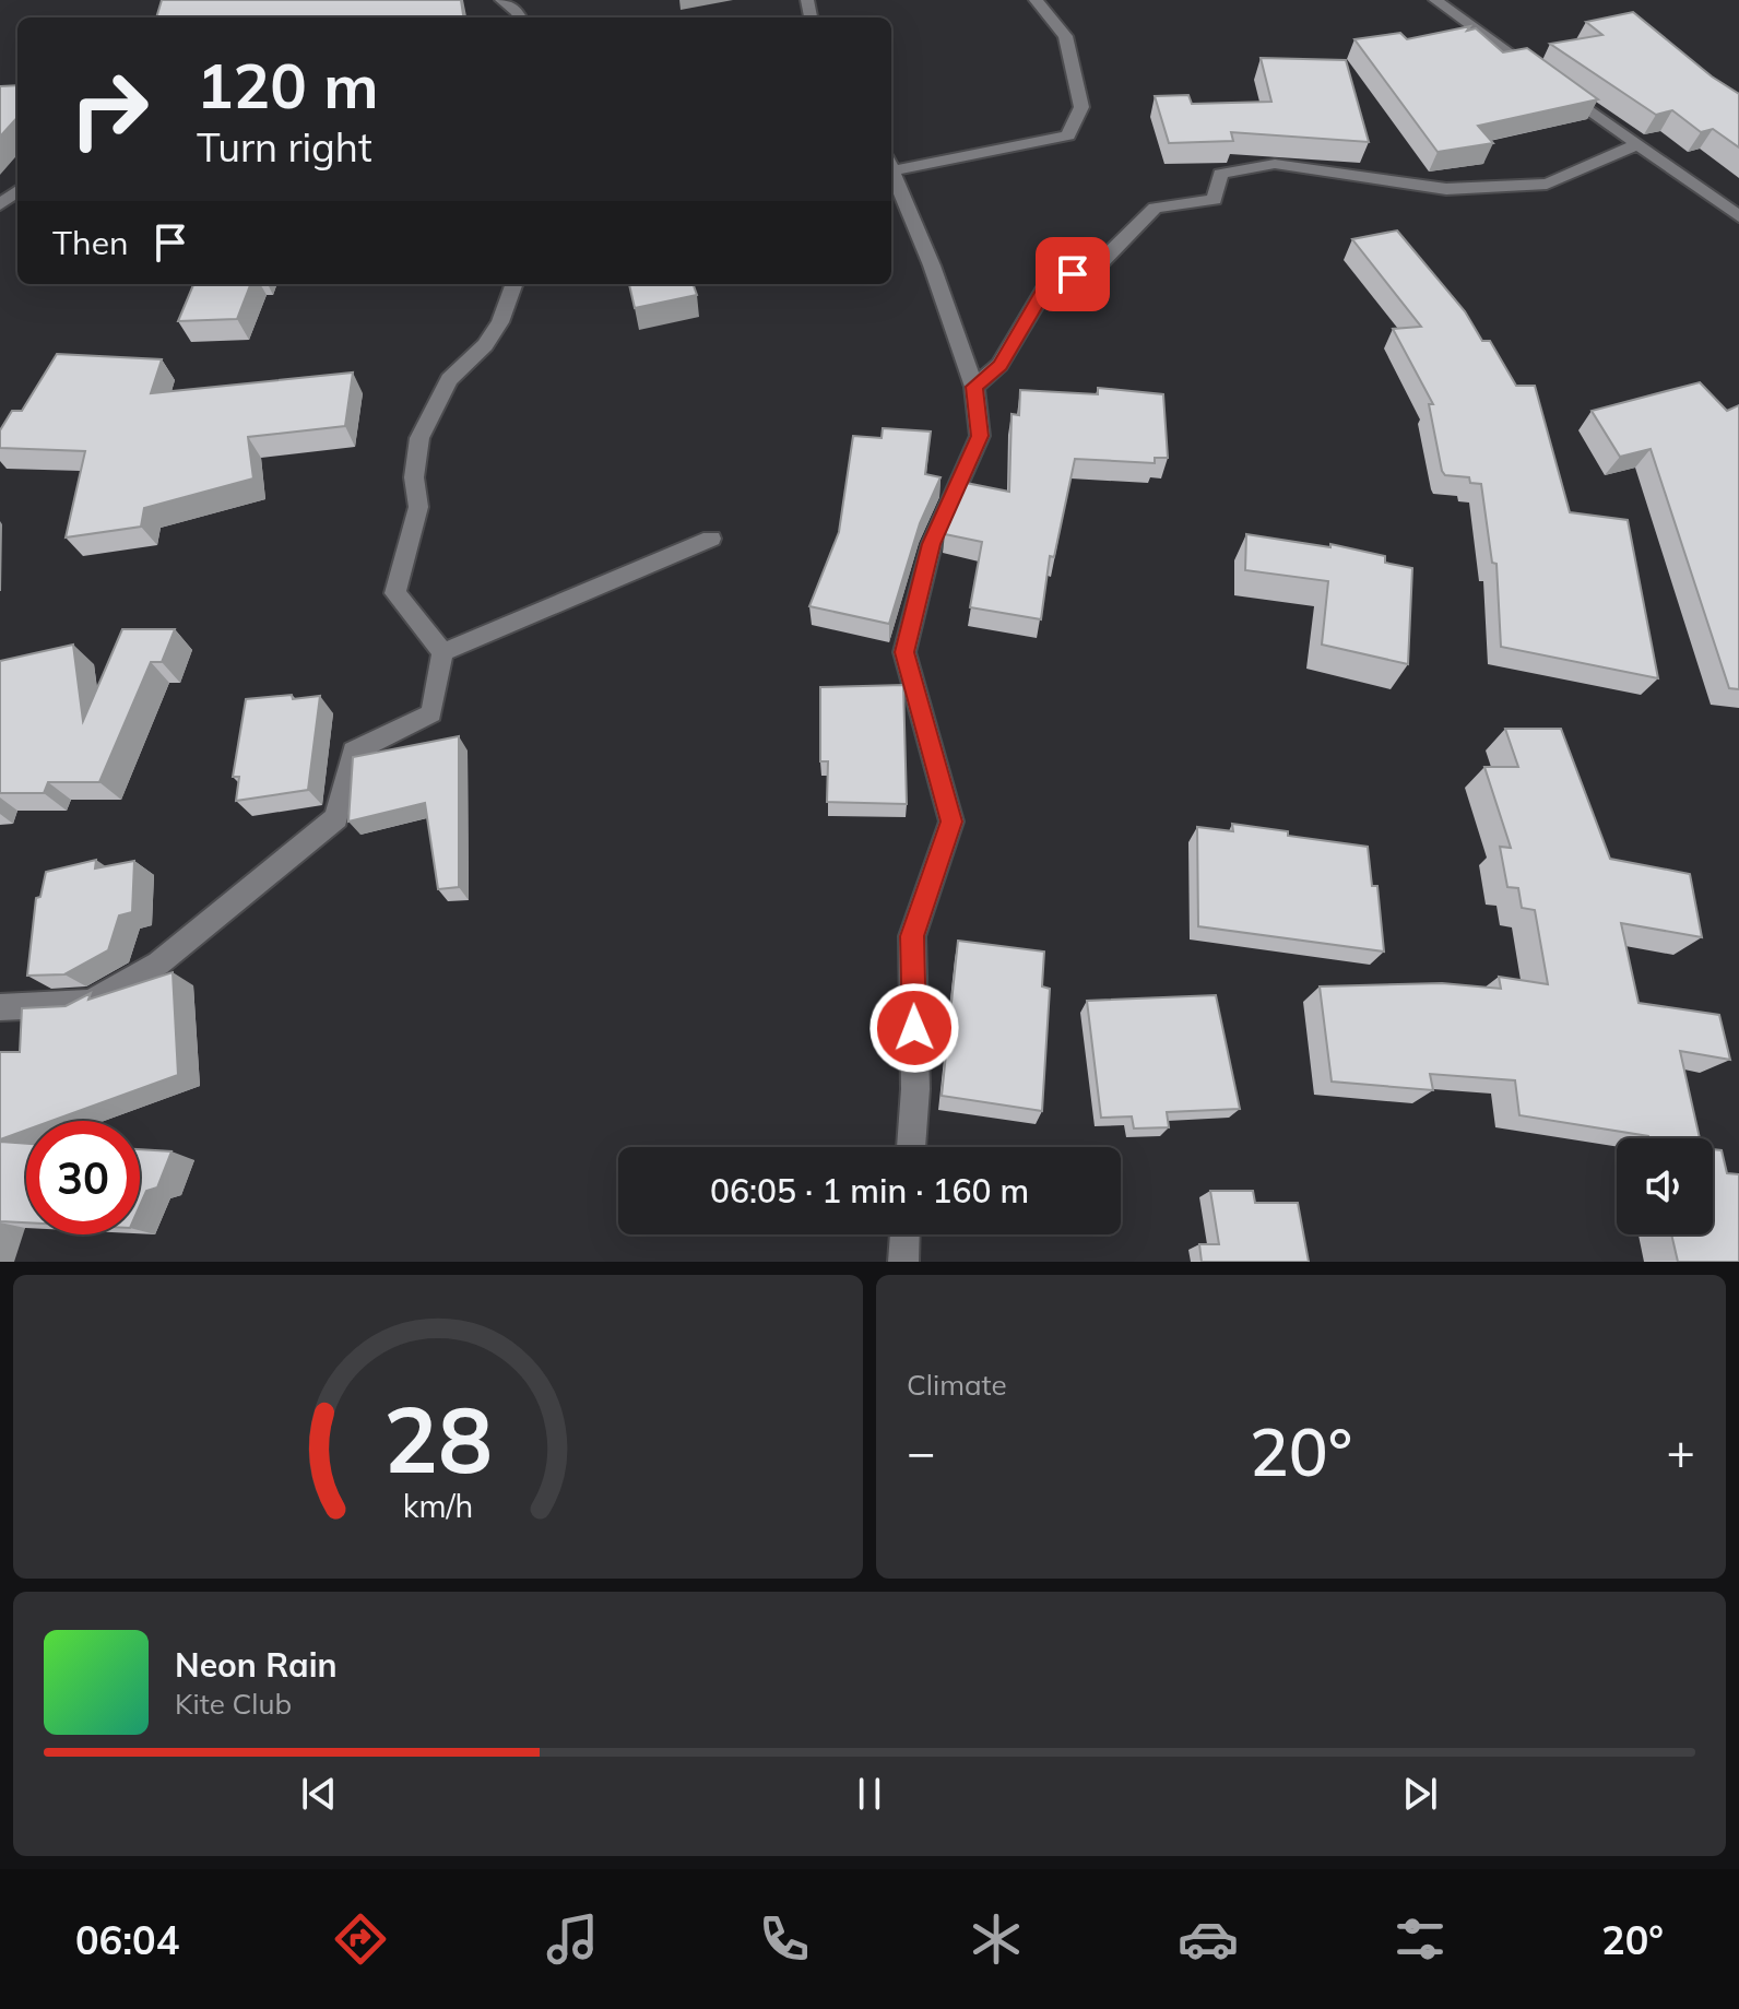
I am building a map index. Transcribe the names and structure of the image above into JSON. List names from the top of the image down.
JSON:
{
  "page": {
    "turn": ["120 m", "Turn right"],
    "then": "Then",
    "limit": "30",
    "trip": "06:05 · 1 min · 160 m",
    "tile": "Climate",
    "heat": ["−", "20°", "+"],
    "song": ["Neon Rain", "Kite Club"],
    "tabs": ["06:04", "20°"],
    "gauge": ["28", "km/h"]
  }
}
